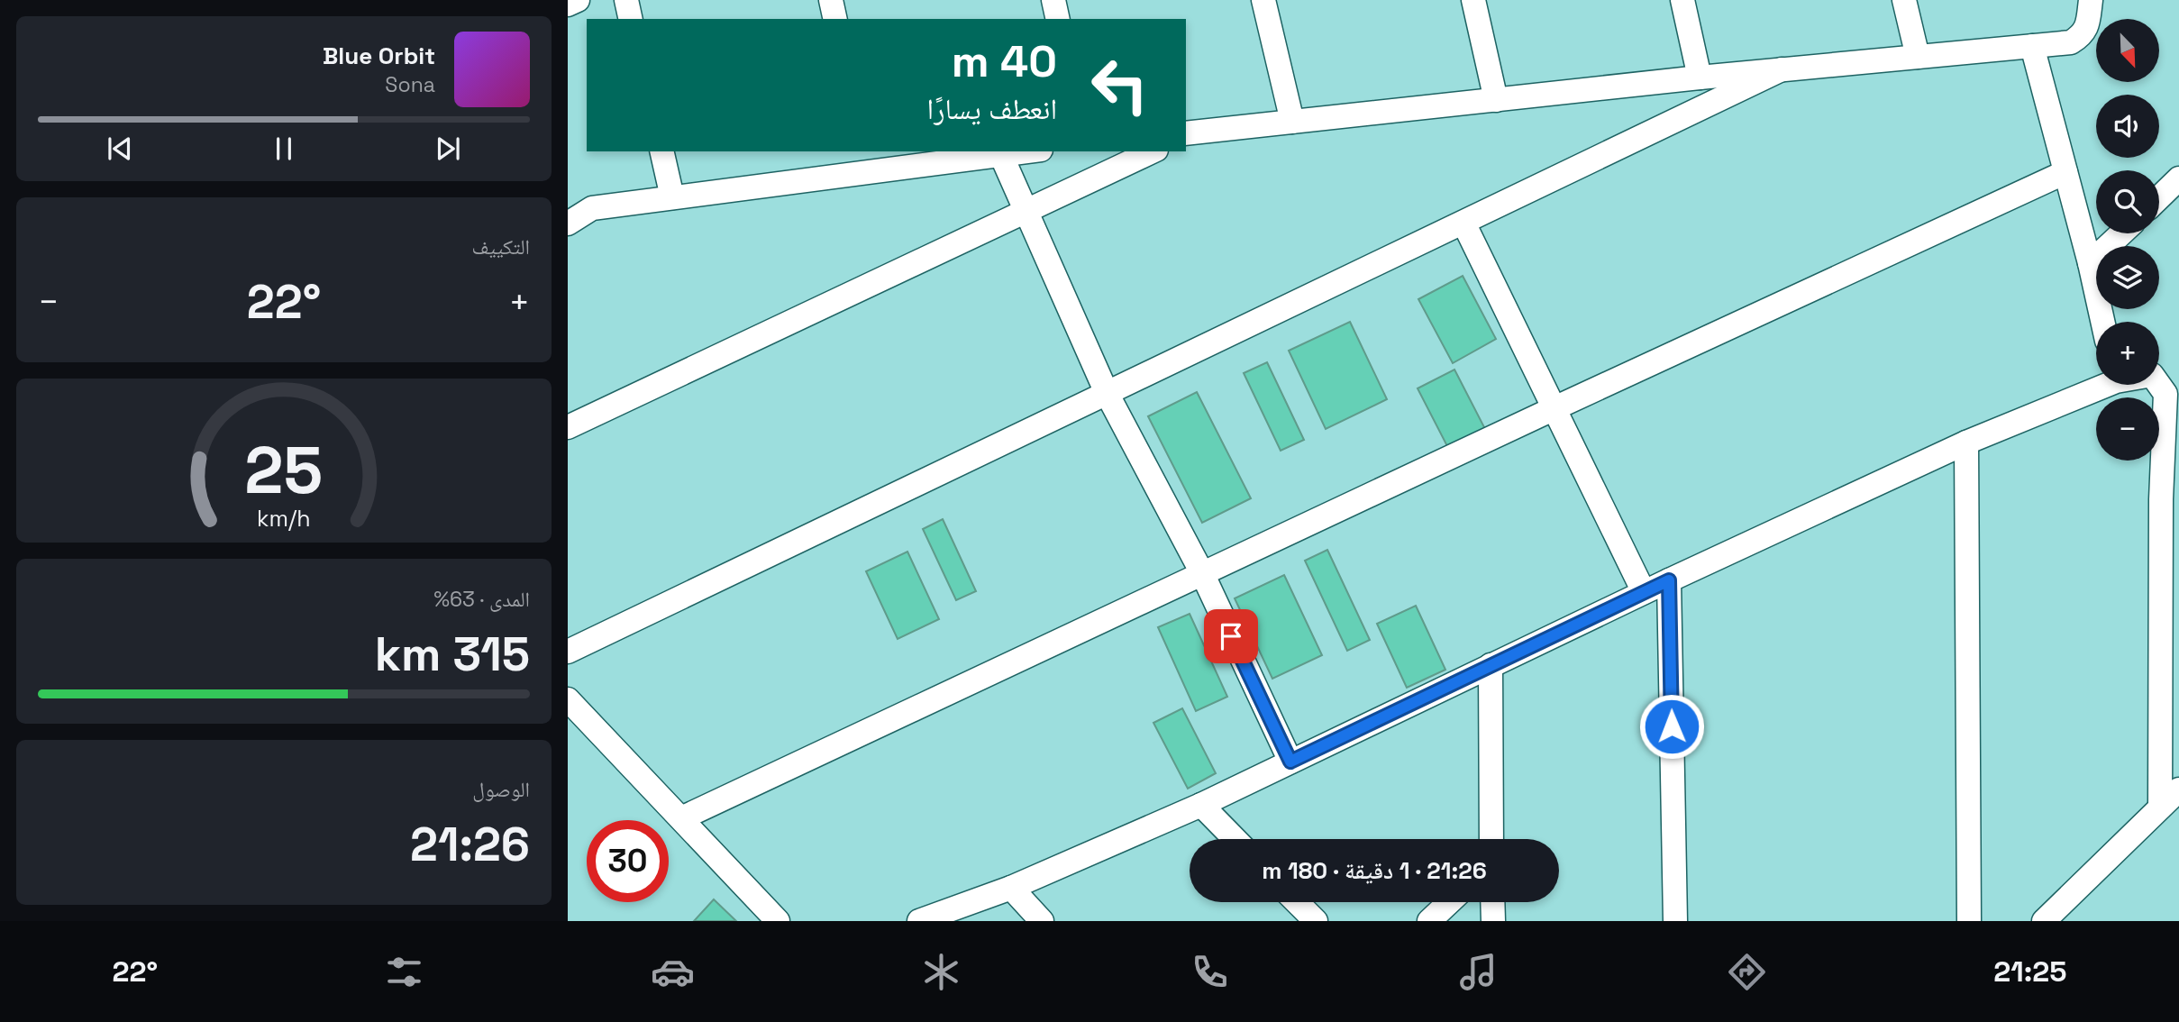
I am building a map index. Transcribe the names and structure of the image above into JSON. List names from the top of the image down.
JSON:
{
  "north": "bottom right",
  "page": {
    "map_buttons": ["+", "−"],
    "turn": ["40 m", "انعطف يسارًا"],
    "song": ["Blue Orbit", "Sona"],
    "tile": [
      "التكييف",
      ["المدى · 63%", "315 km"],
      ["الوصول", "21:26"]
    ],
    "heat": ["−", "22°", "+"],
    "limit": "30",
    "trip": "21:26 · 1 دقيقة · 180 m",
    "tabs": ["21:25", "22°"],
    "gauge": ["25", "km/h"]
  }
}
